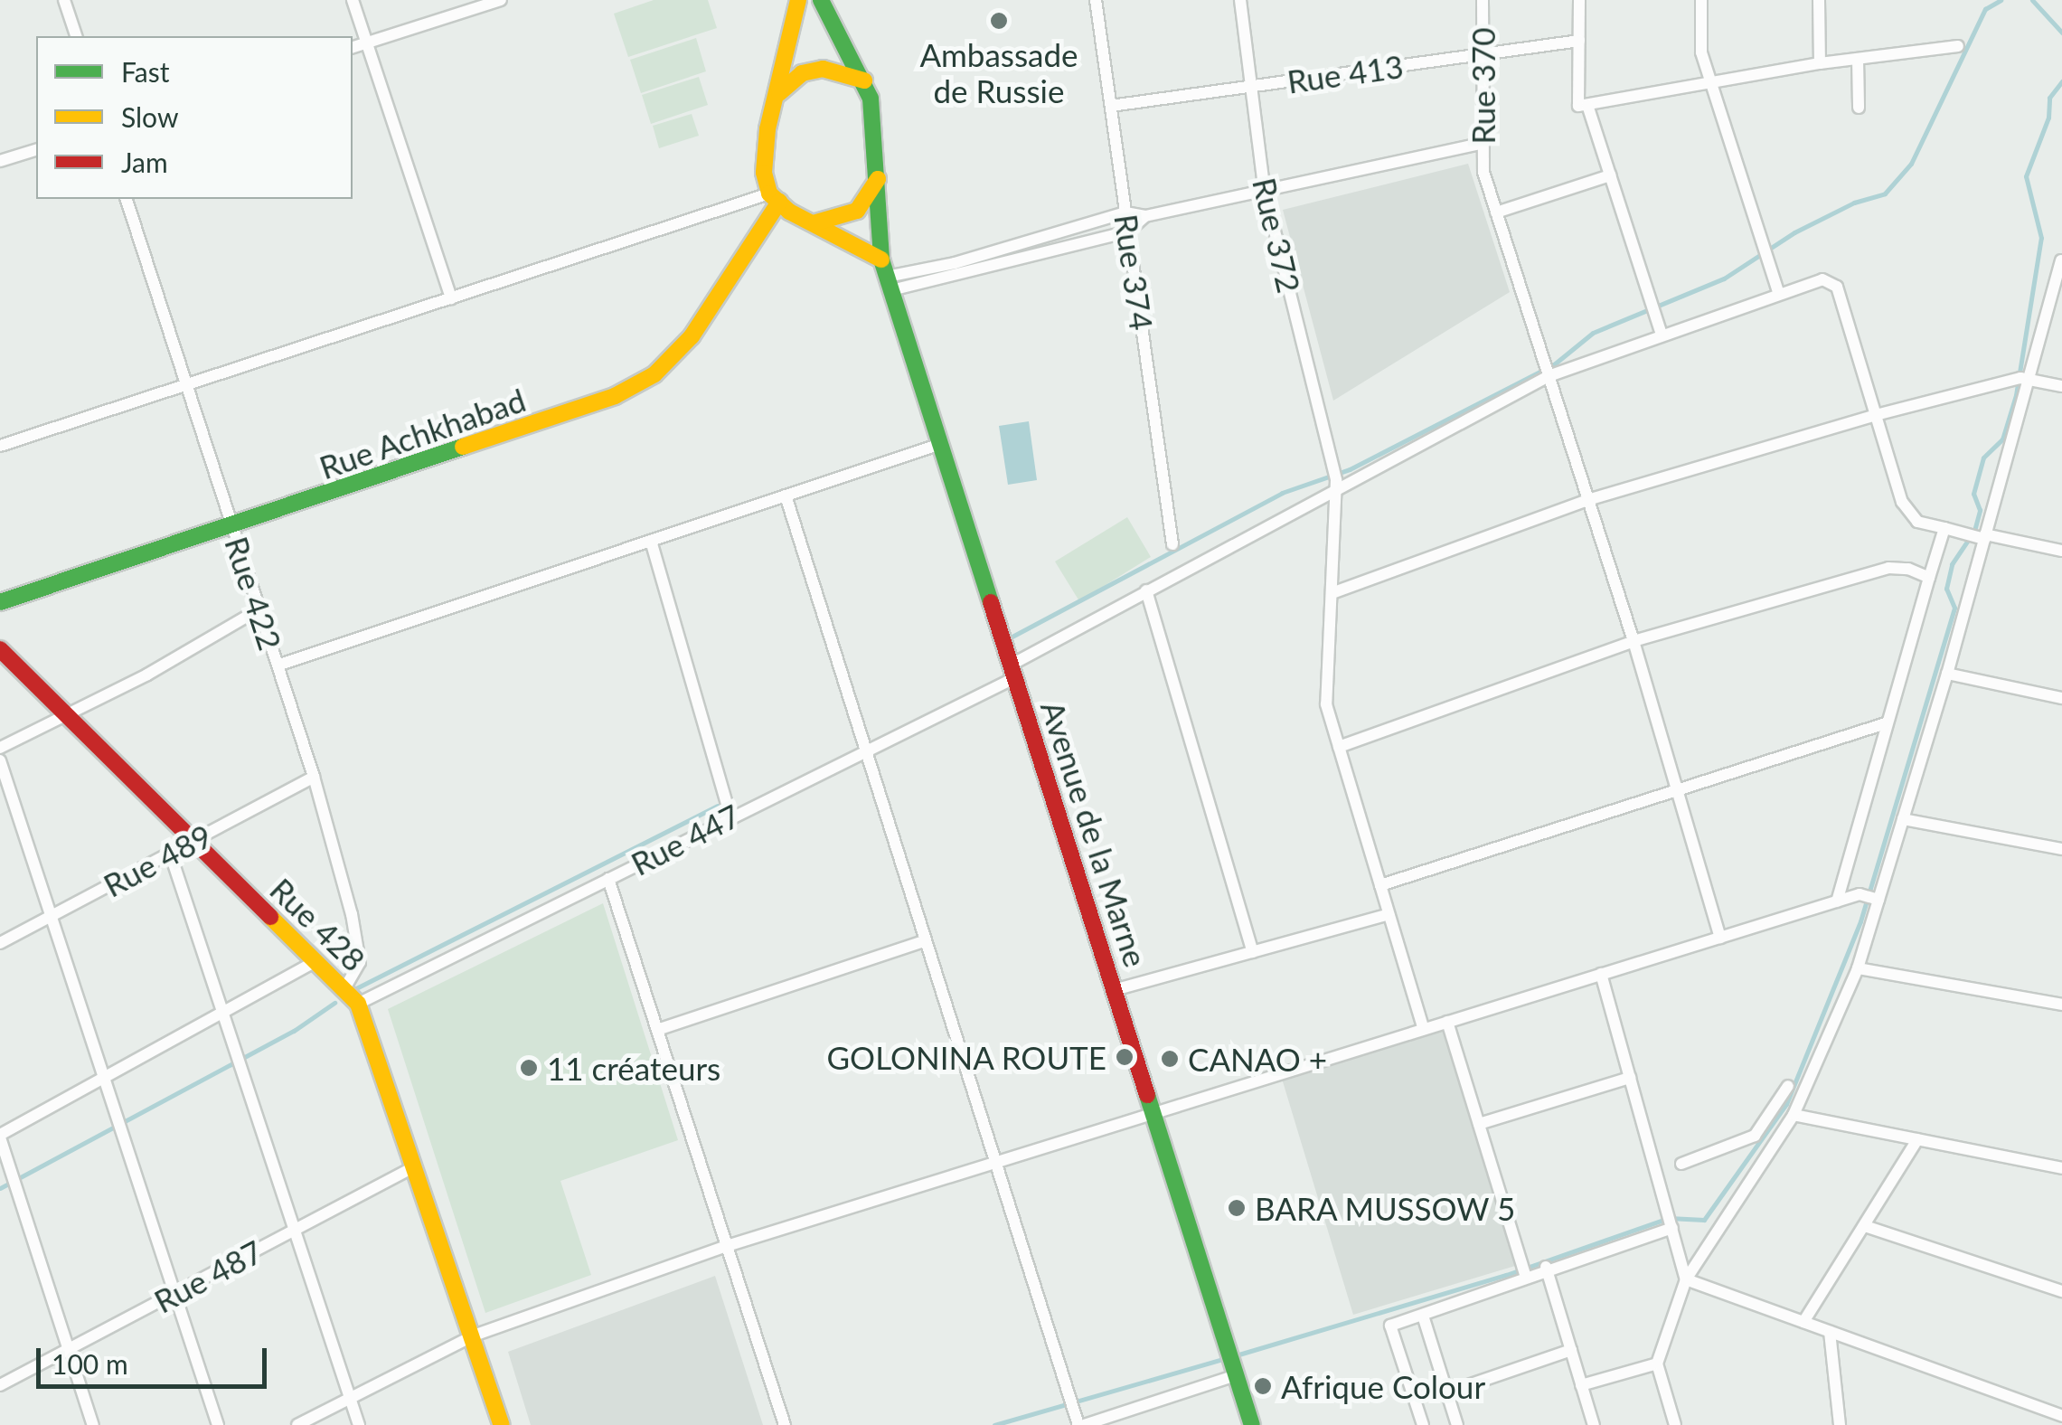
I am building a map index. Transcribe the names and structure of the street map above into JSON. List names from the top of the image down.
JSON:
{
  "streets": {
    "street": [
      "Rue 413",
      "Rue 370",
      "Rue 372",
      "Rue 374",
      "Rue Achkhabad",
      "Rue 422",
      "Avenue de la Marne",
      "Rue 447",
      "Rue 489",
      "Rue 428",
      "Rue 487"
    ]
  },
  "crossings": [
    ["Rue 413", "Rue 370"],
    ["Rue 413", "Rue 372"],
    ["Rue 413", "Rue 374"],
    ["Rue 370", "Rue 447"],
    ["Rue 372", "Rue 447"],
    ["Rue Achkhabad", "Rue 422"],
    ["Rue Achkhabad", "Avenue de la Marne"],
    ["Rue 422", "Rue 489"],
    ["Rue 422", "Rue 428"],
    ["Avenue de la Marne", "Rue 447"],
    ["Rue 447", "Rue 428"],
    ["Rue 489", "Rue 428"],
    ["Rue 428", "Rue 487"]
  ],
  "places": [
    "Ambassade de Russie",
    "GOLONINA ROUTE",
    "CANAO +",
    "11 créateurs",
    "BARA MUSSOW 5",
    "Afrique Colour"
  ],
  "legend": ["Fast", "Slow", "Jam"],
  "scale_bar": "100 m"
}
